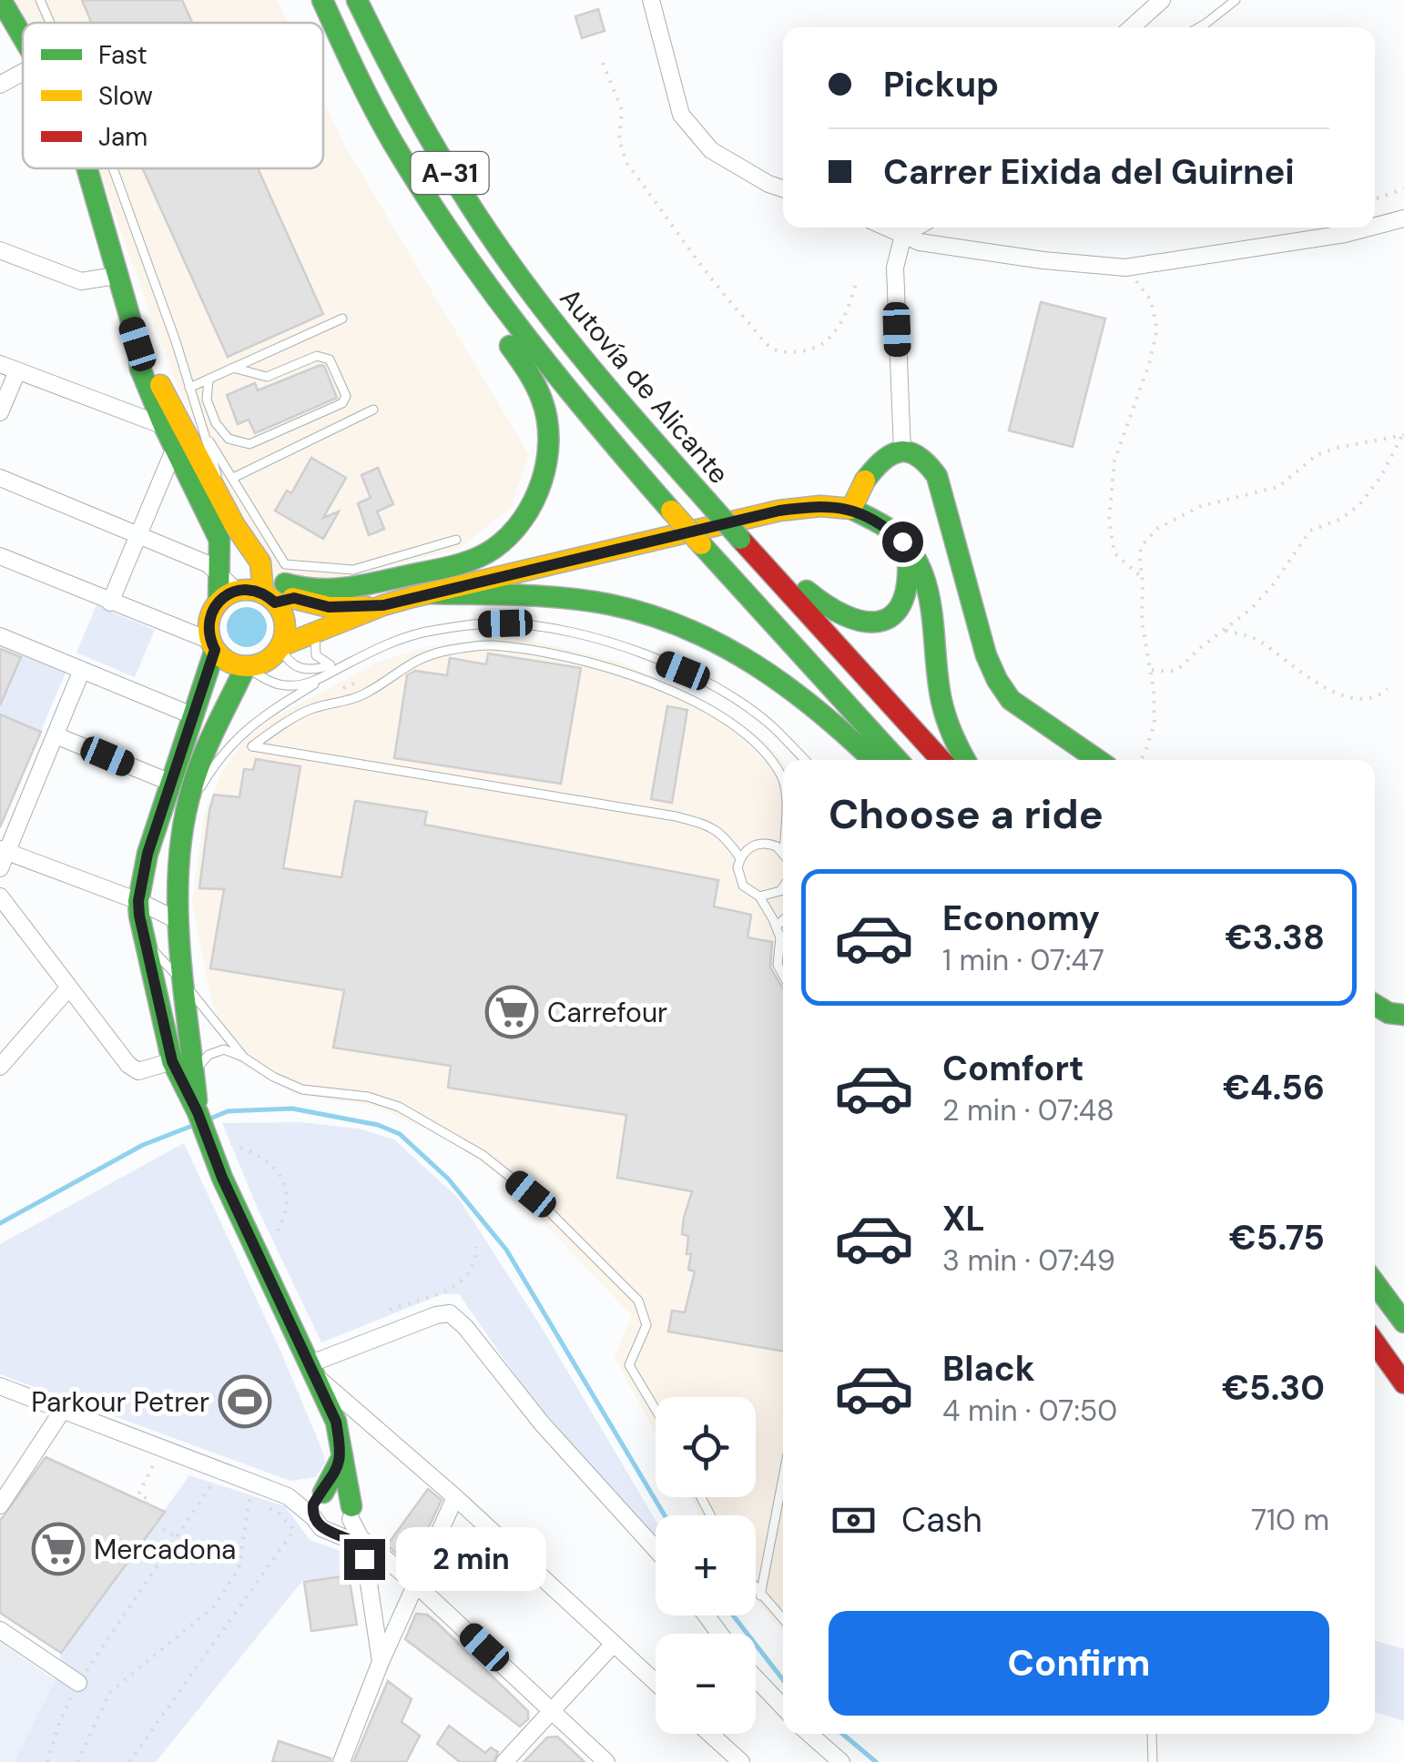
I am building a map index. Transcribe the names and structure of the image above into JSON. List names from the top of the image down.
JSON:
{
  "streets": {
    "main road": ["A-31", "Autovía de Alicante"]
  },
  "places": {
    "supermarket": ["Carrefour", "Mercadona"],
    "sports": ["Parkour Petrer"]
  },
  "legend": ["Fast", "Slow", "Jam"],
  "page": {
    "banner": ["Pickup", "Carrer Eixida del Guirnei"],
    "heading": "Choose a ride",
    "list": [
      {
        "name": "Economy",
        "note": "1 min · 07:47",
        "value": "€3.38"
      },
      {
        "name": "Comfort",
        "note": "2 min · 07:48",
        "value": "€4.56"
      },
      {
        "name": "XL",
        "note": "3 min · 07:49",
        "value": "€5.75"
      },
      {
        "name": "Black",
        "note": "4 min · 07:50",
        "value": "€5.30"
      }
    ],
    "map_buttons": ["+", "−"],
    "pay": ["Cash", "710 m"],
    "bubble": "2 min",
    "buttons": "Confirm"
  }
}
